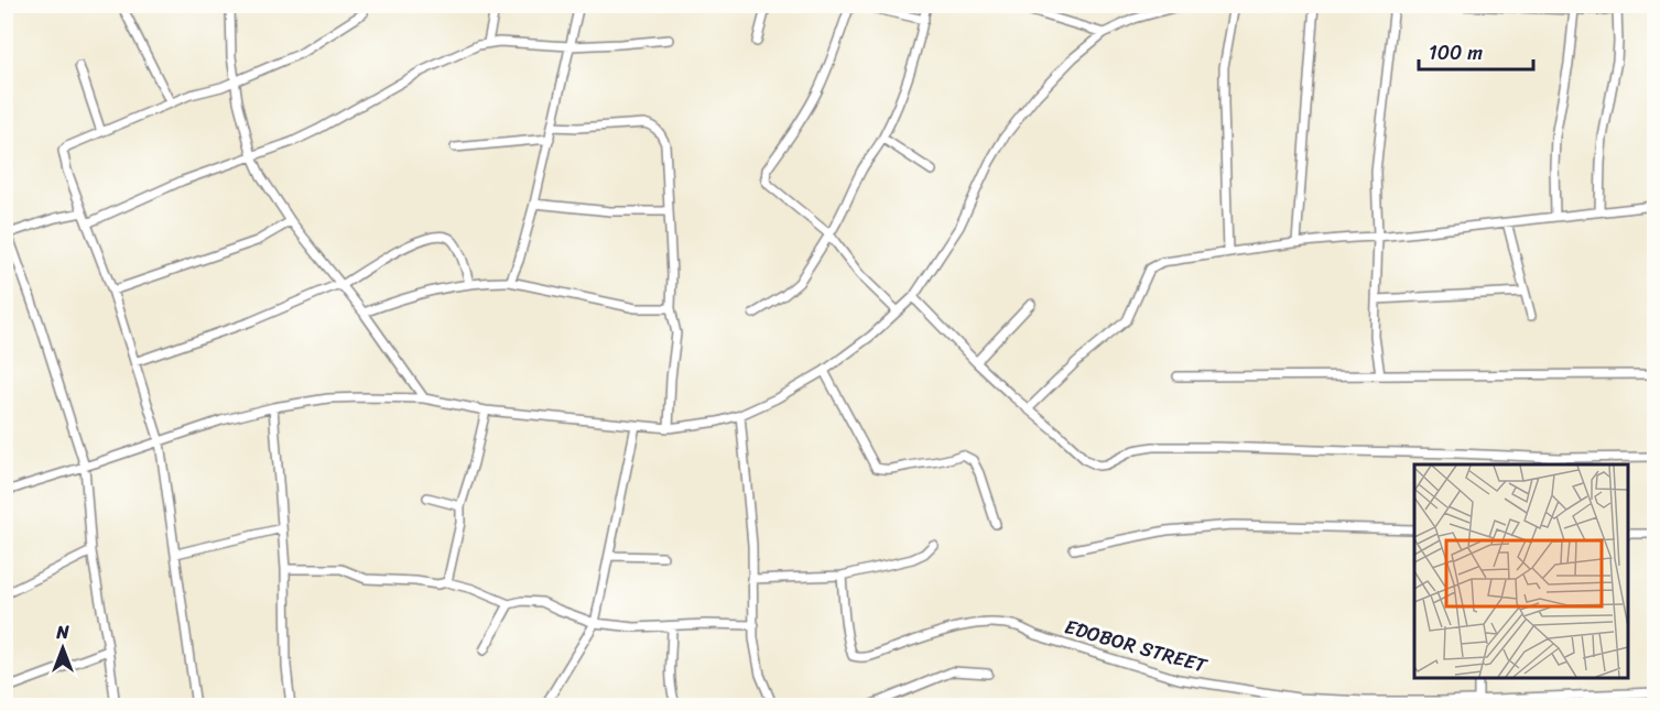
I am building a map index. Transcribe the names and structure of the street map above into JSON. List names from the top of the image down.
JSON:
{
  "streets": {
    "street": ["EDOBOR STREET"]
  },
  "scale_bar": "100 m",
  "north": "top"
}
